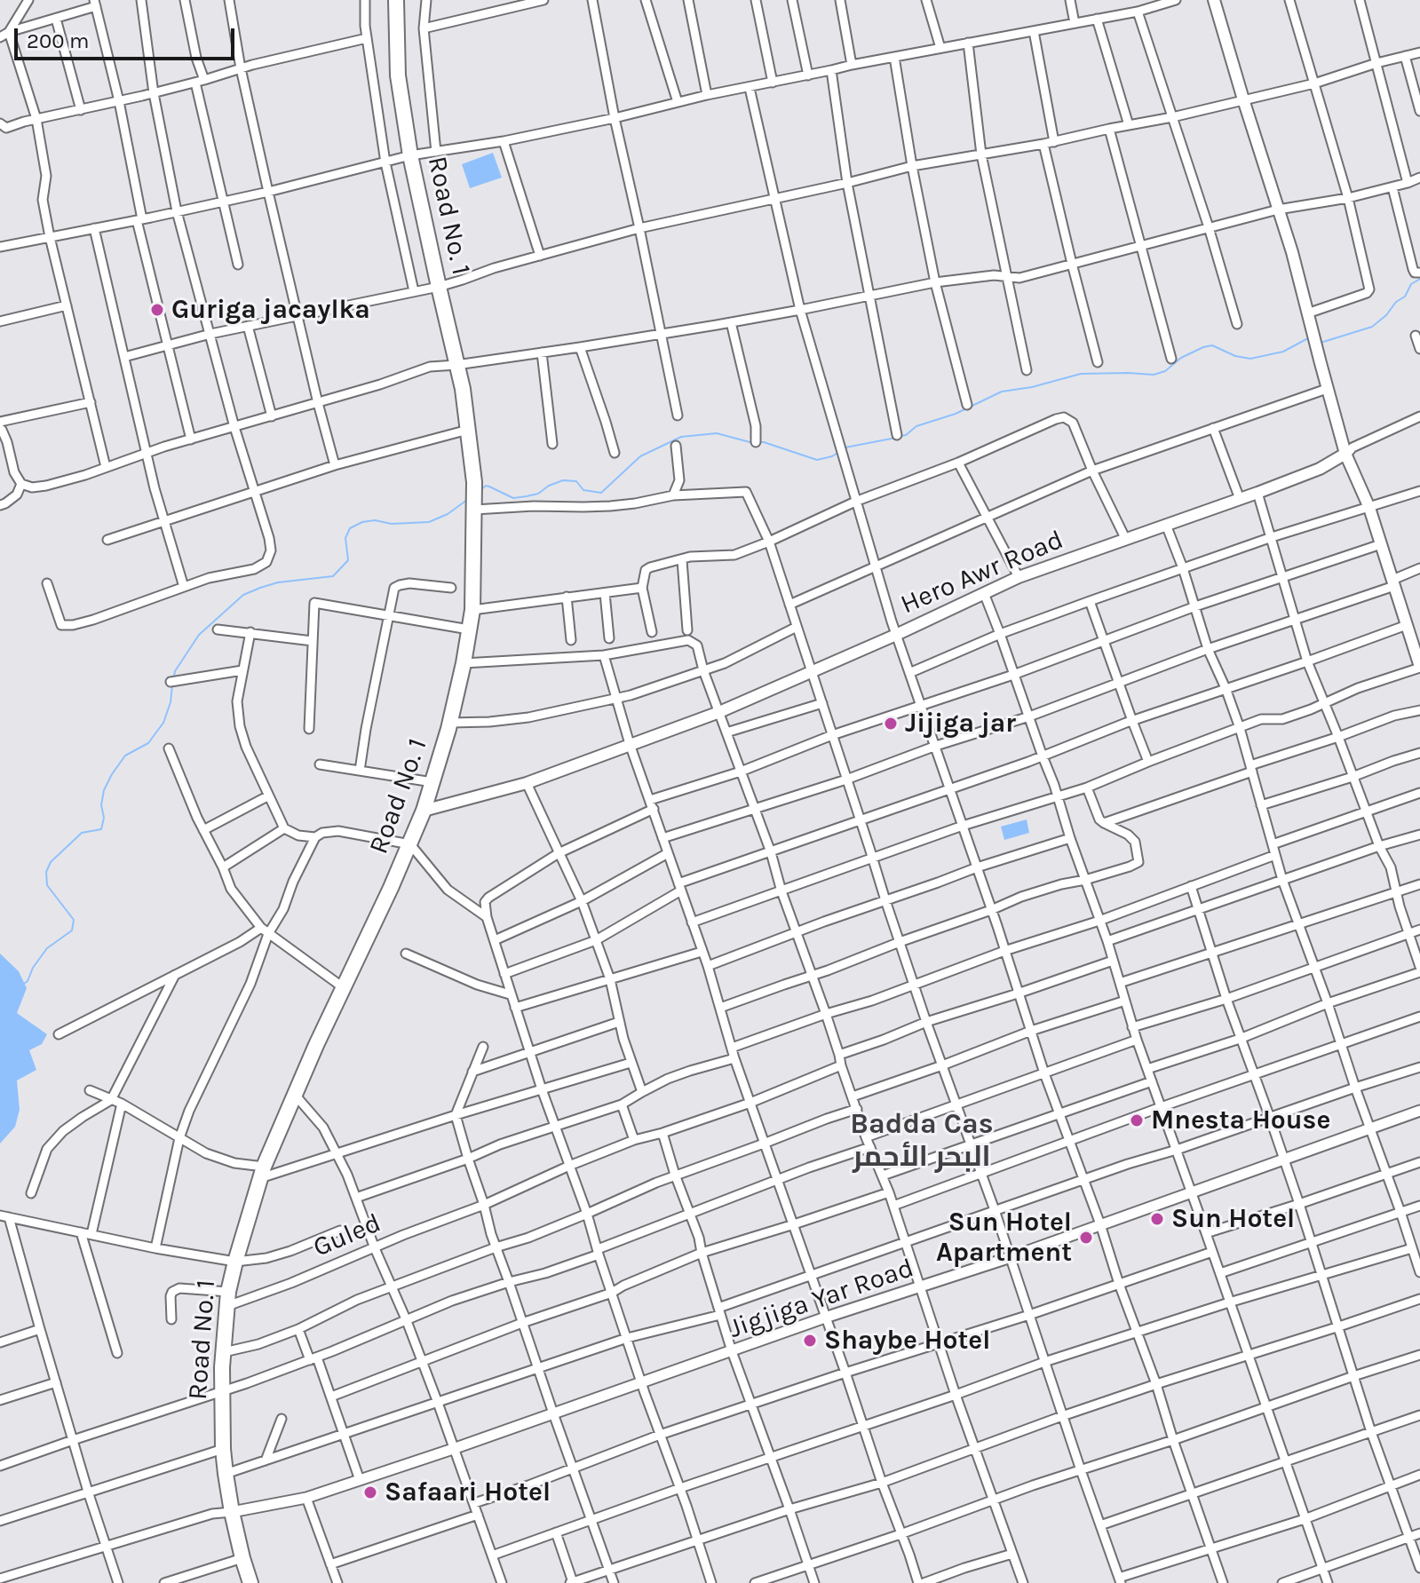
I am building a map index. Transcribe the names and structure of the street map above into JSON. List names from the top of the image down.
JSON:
{
  "streets": {
    "highway": ["Road No. 1"],
    "main road": ["Hero Awr Road"],
    "street": ["Guled", "Jigjiga Yar Road"]
  },
  "crossings": [
    ["Road No. 1", "Hero Awr Road"],
    ["Road No. 1", "Guled"],
    ["Road No. 1", "Jigjiga Yar Road"]
  ],
  "districts": ["Badda Cas البحر الأحمر"],
  "places": [
    "Guriga jacaylka",
    "Jijiga jar",
    "Mnesta House",
    "Sun Hotel",
    "Sun Hotel Apartment",
    "Shaybe Hotel",
    "Safaari Hotel"
  ],
  "scale_bar": "200 m"
}
